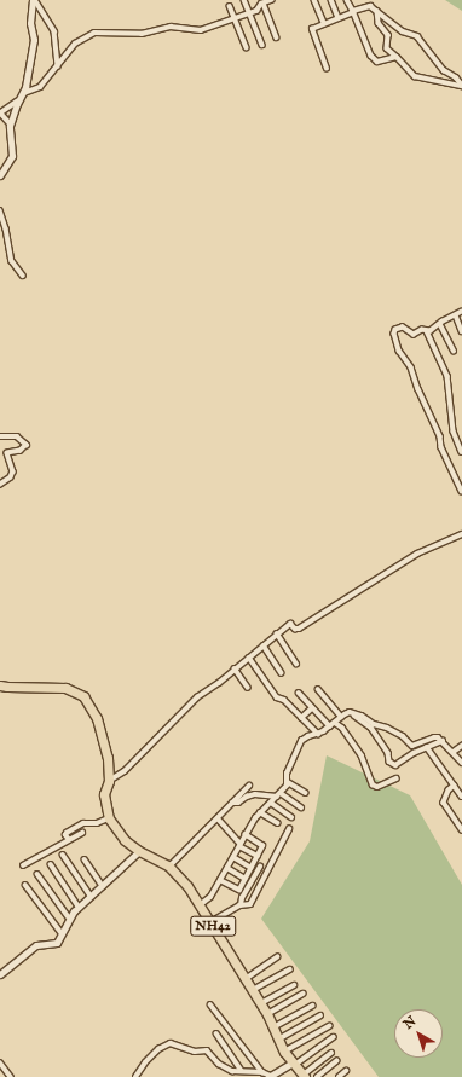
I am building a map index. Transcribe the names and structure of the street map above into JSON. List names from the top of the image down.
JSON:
{
  "streets": {
    "highway": ["NH42"]
  },
  "north": "top left"
}
